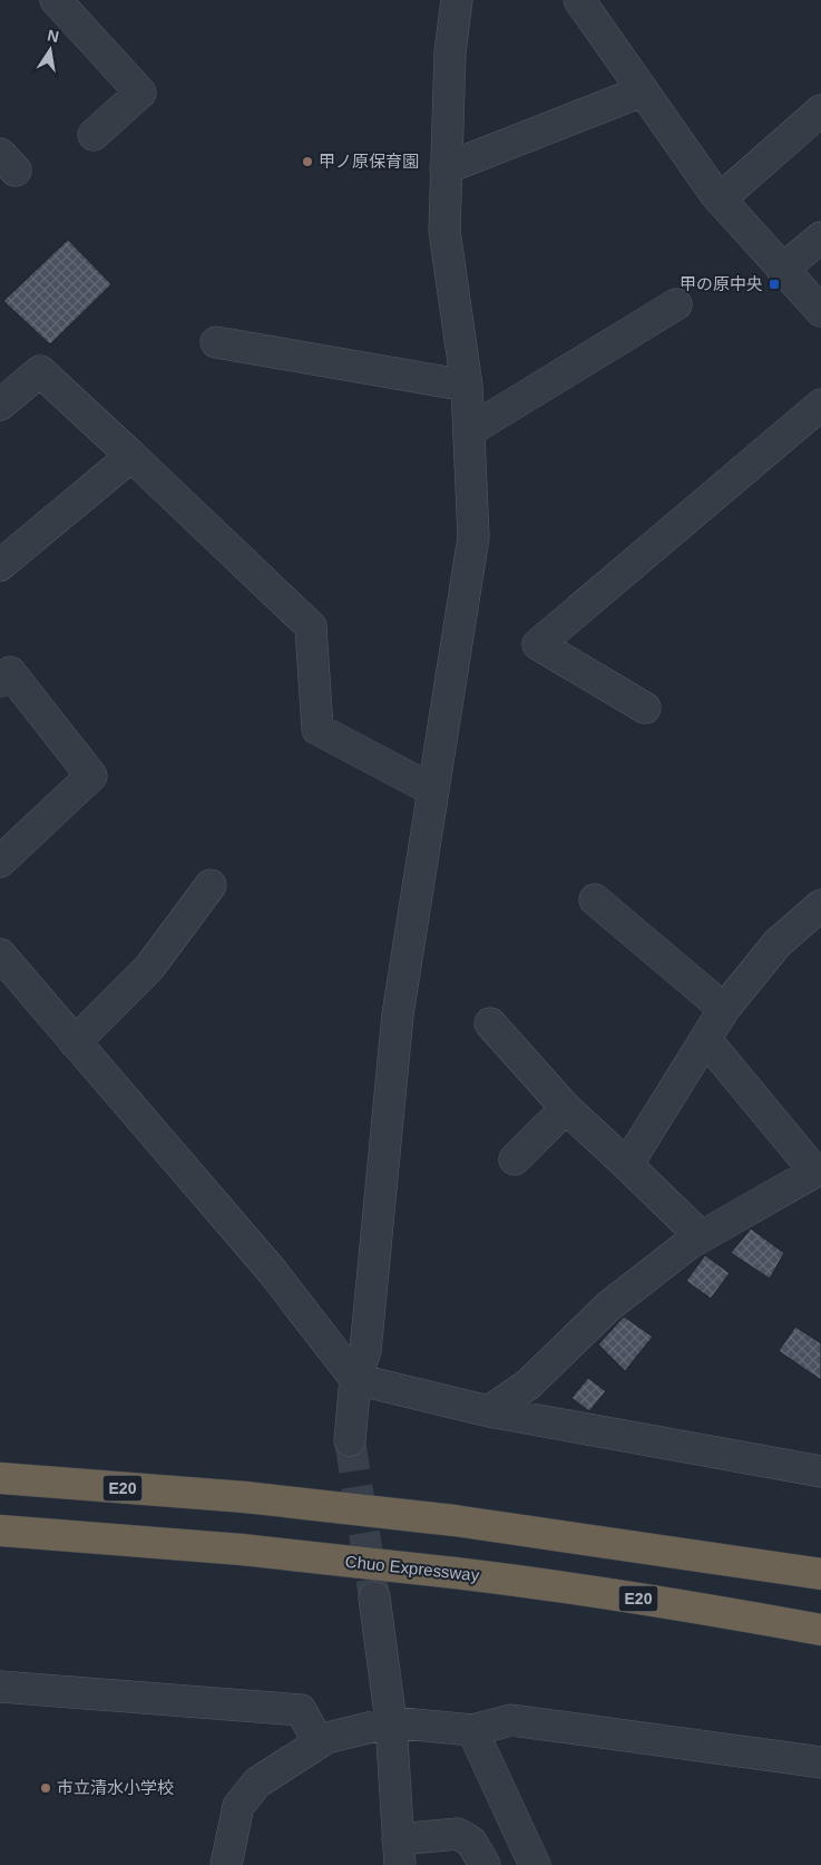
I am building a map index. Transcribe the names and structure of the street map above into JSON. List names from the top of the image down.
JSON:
{
  "streets": {
    "highway": ["E20", "Chuo Expressway"]
  },
  "places": {
    "other": ["甲ノ原保育園", "市立清水小学校"],
    "transit": ["甲の原中央"]
  },
  "north": "top"
}
